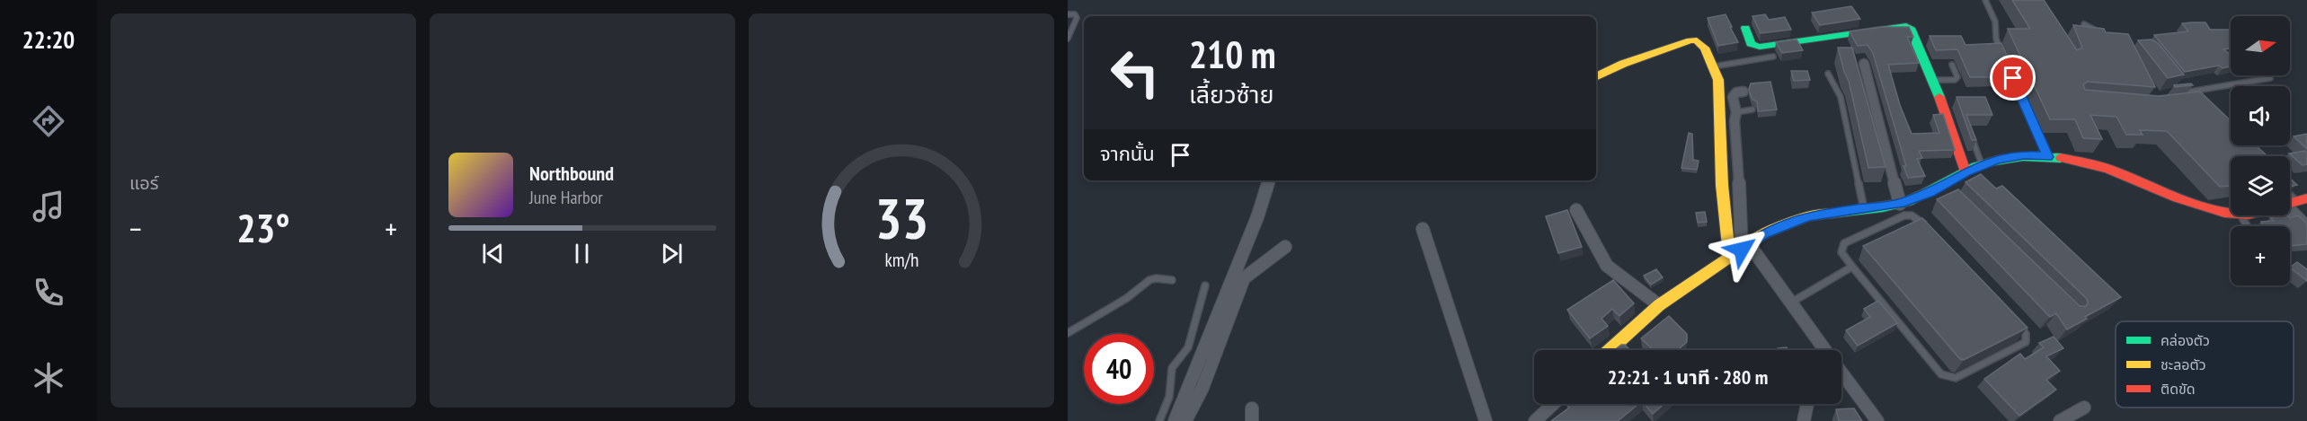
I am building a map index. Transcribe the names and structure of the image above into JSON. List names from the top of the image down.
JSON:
{
  "legend": ["คล่องตัว", "ชะลอตัว", "ติดขัด"],
  "north": "right",
  "page": {
    "tabs": "22:20",
    "tile": "แอร์",
    "map_buttons": "+",
    "turn": ["210 m", "เลี้ยวซ้าย"],
    "then": "จากนั้น",
    "song": ["Northbound", "June Harbor"],
    "heat": ["−", "23°", "+"],
    "limit": "40",
    "trip": "22:21 · 1 นาที · 280 m",
    "gauge": ["33", "km/h"]
  }
}
